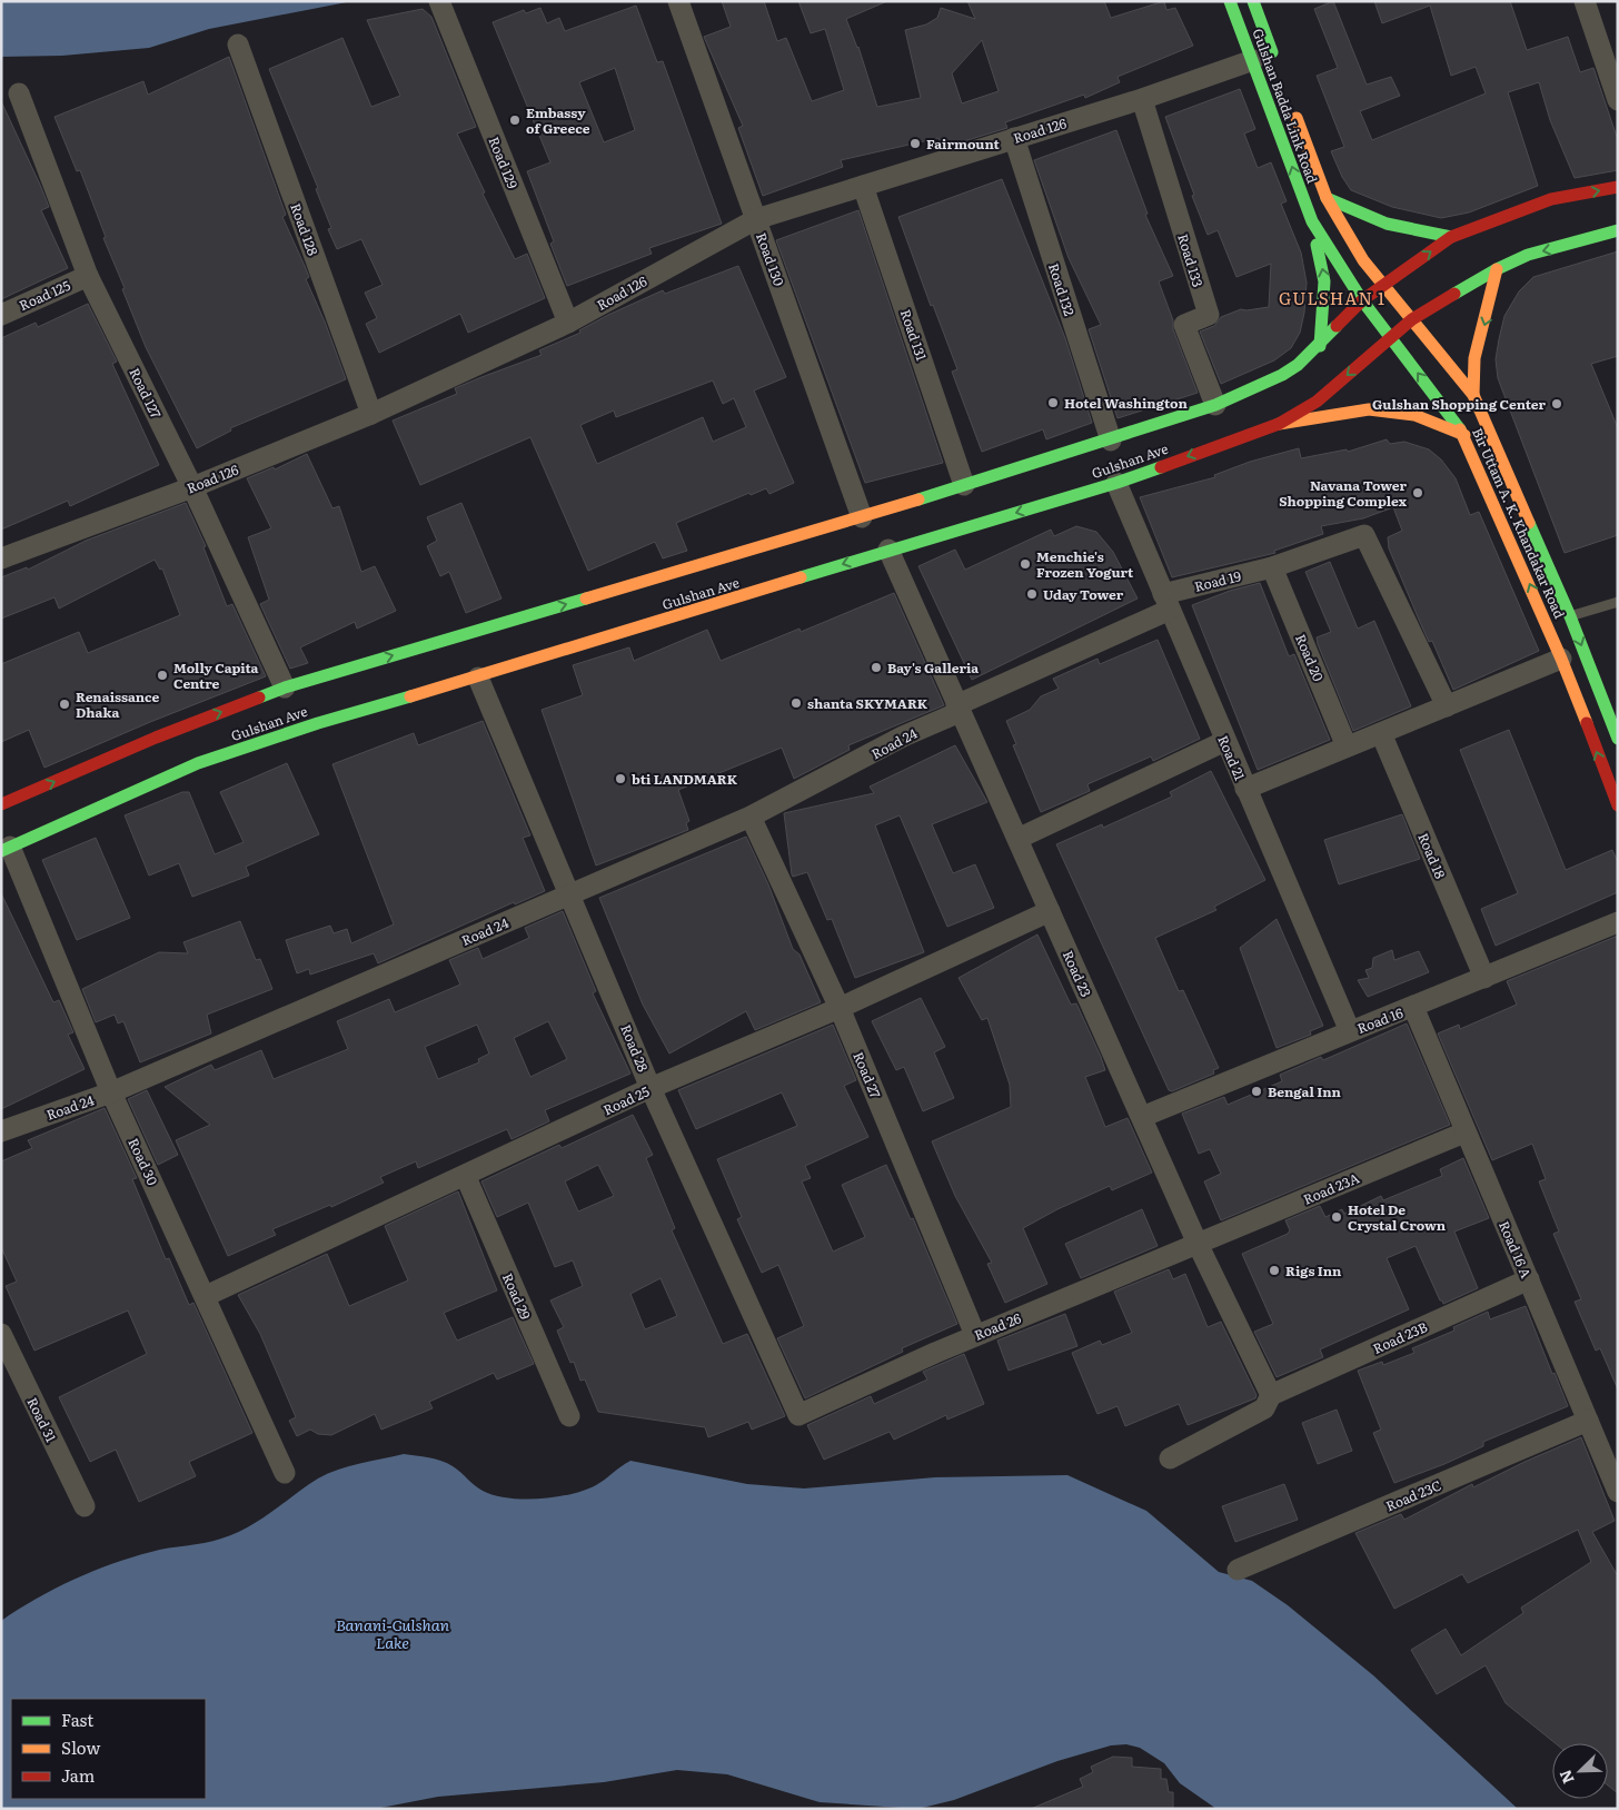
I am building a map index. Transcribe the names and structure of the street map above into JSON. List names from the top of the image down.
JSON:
{
  "streets": {
    "main road": ["Gulshan Badda Link Road", "Gulshan Ave", "Bir Uttam A. K. Khandakar Road"],
    "street": [
      "Road 126",
      "Road 129",
      "Road 128",
      "Road 130",
      "Road 133",
      "Road 132",
      "Road 125",
      "Road 131",
      "Road 127",
      "Road 19",
      "Road 20",
      "Road 24",
      "Road 21",
      "Road 18",
      "Road 23",
      "Road 16",
      "Road 28",
      "Road 27",
      "Road 25",
      "Road 30",
      "Road 23A",
      "Road 16 A",
      "Road 29",
      "Road 26",
      "Road 23B",
      "Road 31",
      "Road 23C"
    ]
  },
  "crossings": [
    ["Gulshan Badda Link Road", "Road 126"],
    ["Gulshan Badda Link Road", "Bir Uttam A. K. Khandakar Road"],
    ["Road 126", "Road 129"],
    ["Road 126", "Road 128"],
    ["Road 126", "Road 130"],
    ["Road 126", "Road 133"],
    ["Road 126", "Road 132"],
    ["Road 126", "Road 131"],
    ["Road 126", "Road 127"],
    ["Road 130", "Gulshan Ave"],
    ["Road 133", "Gulshan Ave"],
    ["Road 132", "Gulshan Ave"],
    ["Road 125", "Road 127"],
    ["Road 131", "Gulshan Ave"],
    ["Road 127", "Gulshan Ave"],
    ["Gulshan Ave", "Bir Uttam A. K. Khandakar Road"],
    ["Gulshan Ave", "Road 21"],
    ["Gulshan Ave", "Road 23"],
    ["Gulshan Ave", "Road 28"],
    ["Gulshan Ave", "Road 30"],
    ["Road 19", "Road 20"],
    ["Road 19", "Road 24"],
    ["Road 19", "Road 21"],
    ["Road 24", "Road 21"],
    ["Road 24", "Road 23"],
    ["Road 24", "Road 28"],
    ["Road 24", "Road 27"],
    ["Road 24", "Road 30"],
    ["Road 21", "Road 16"],
    ["Road 18", "Road 16"],
    ["Road 23", "Road 16"],
    ["Road 23", "Road 25"],
    ["Road 23", "Road 23A"],
    ["Road 23", "Road 26"],
    ["Road 23", "Road 23B"],
    ["Road 16", "Road 16 A"],
    ["Road 28", "Road 25"],
    ["Road 28", "Road 26"],
    ["Road 27", "Road 25"],
    ["Road 27", "Road 26"],
    ["Road 25", "Road 30"],
    ["Road 25", "Road 29"],
    ["Road 23A", "Road 16 A"],
    ["Road 23A", "Road 26"],
    ["Road 16 A", "Road 23B"],
    ["Road 16 A", "Road 23C"]
  ],
  "districts": ["GULSHAN 1"],
  "water": ["Banani-Gulshan Lake"],
  "places": [
    "Embassy of Greece",
    "Fairmount",
    "Hotel Washington",
    "Gulshan Shopping Center",
    "Navana Tower Shopping Complex",
    "Menchie's Frozen Yogurt",
    "Uday Tower",
    "Bay's Galleria",
    "Molly Capita Centre",
    "shanta SKYMARK",
    "Renaissance Dhaka",
    "bti LANDMARK",
    "Bengal Inn",
    "Hotel De Crystal Crown",
    "Rigs Inn"
  ],
  "legend": ["Fast", "Slow", "Jam"],
  "north": "bottom left"
}
